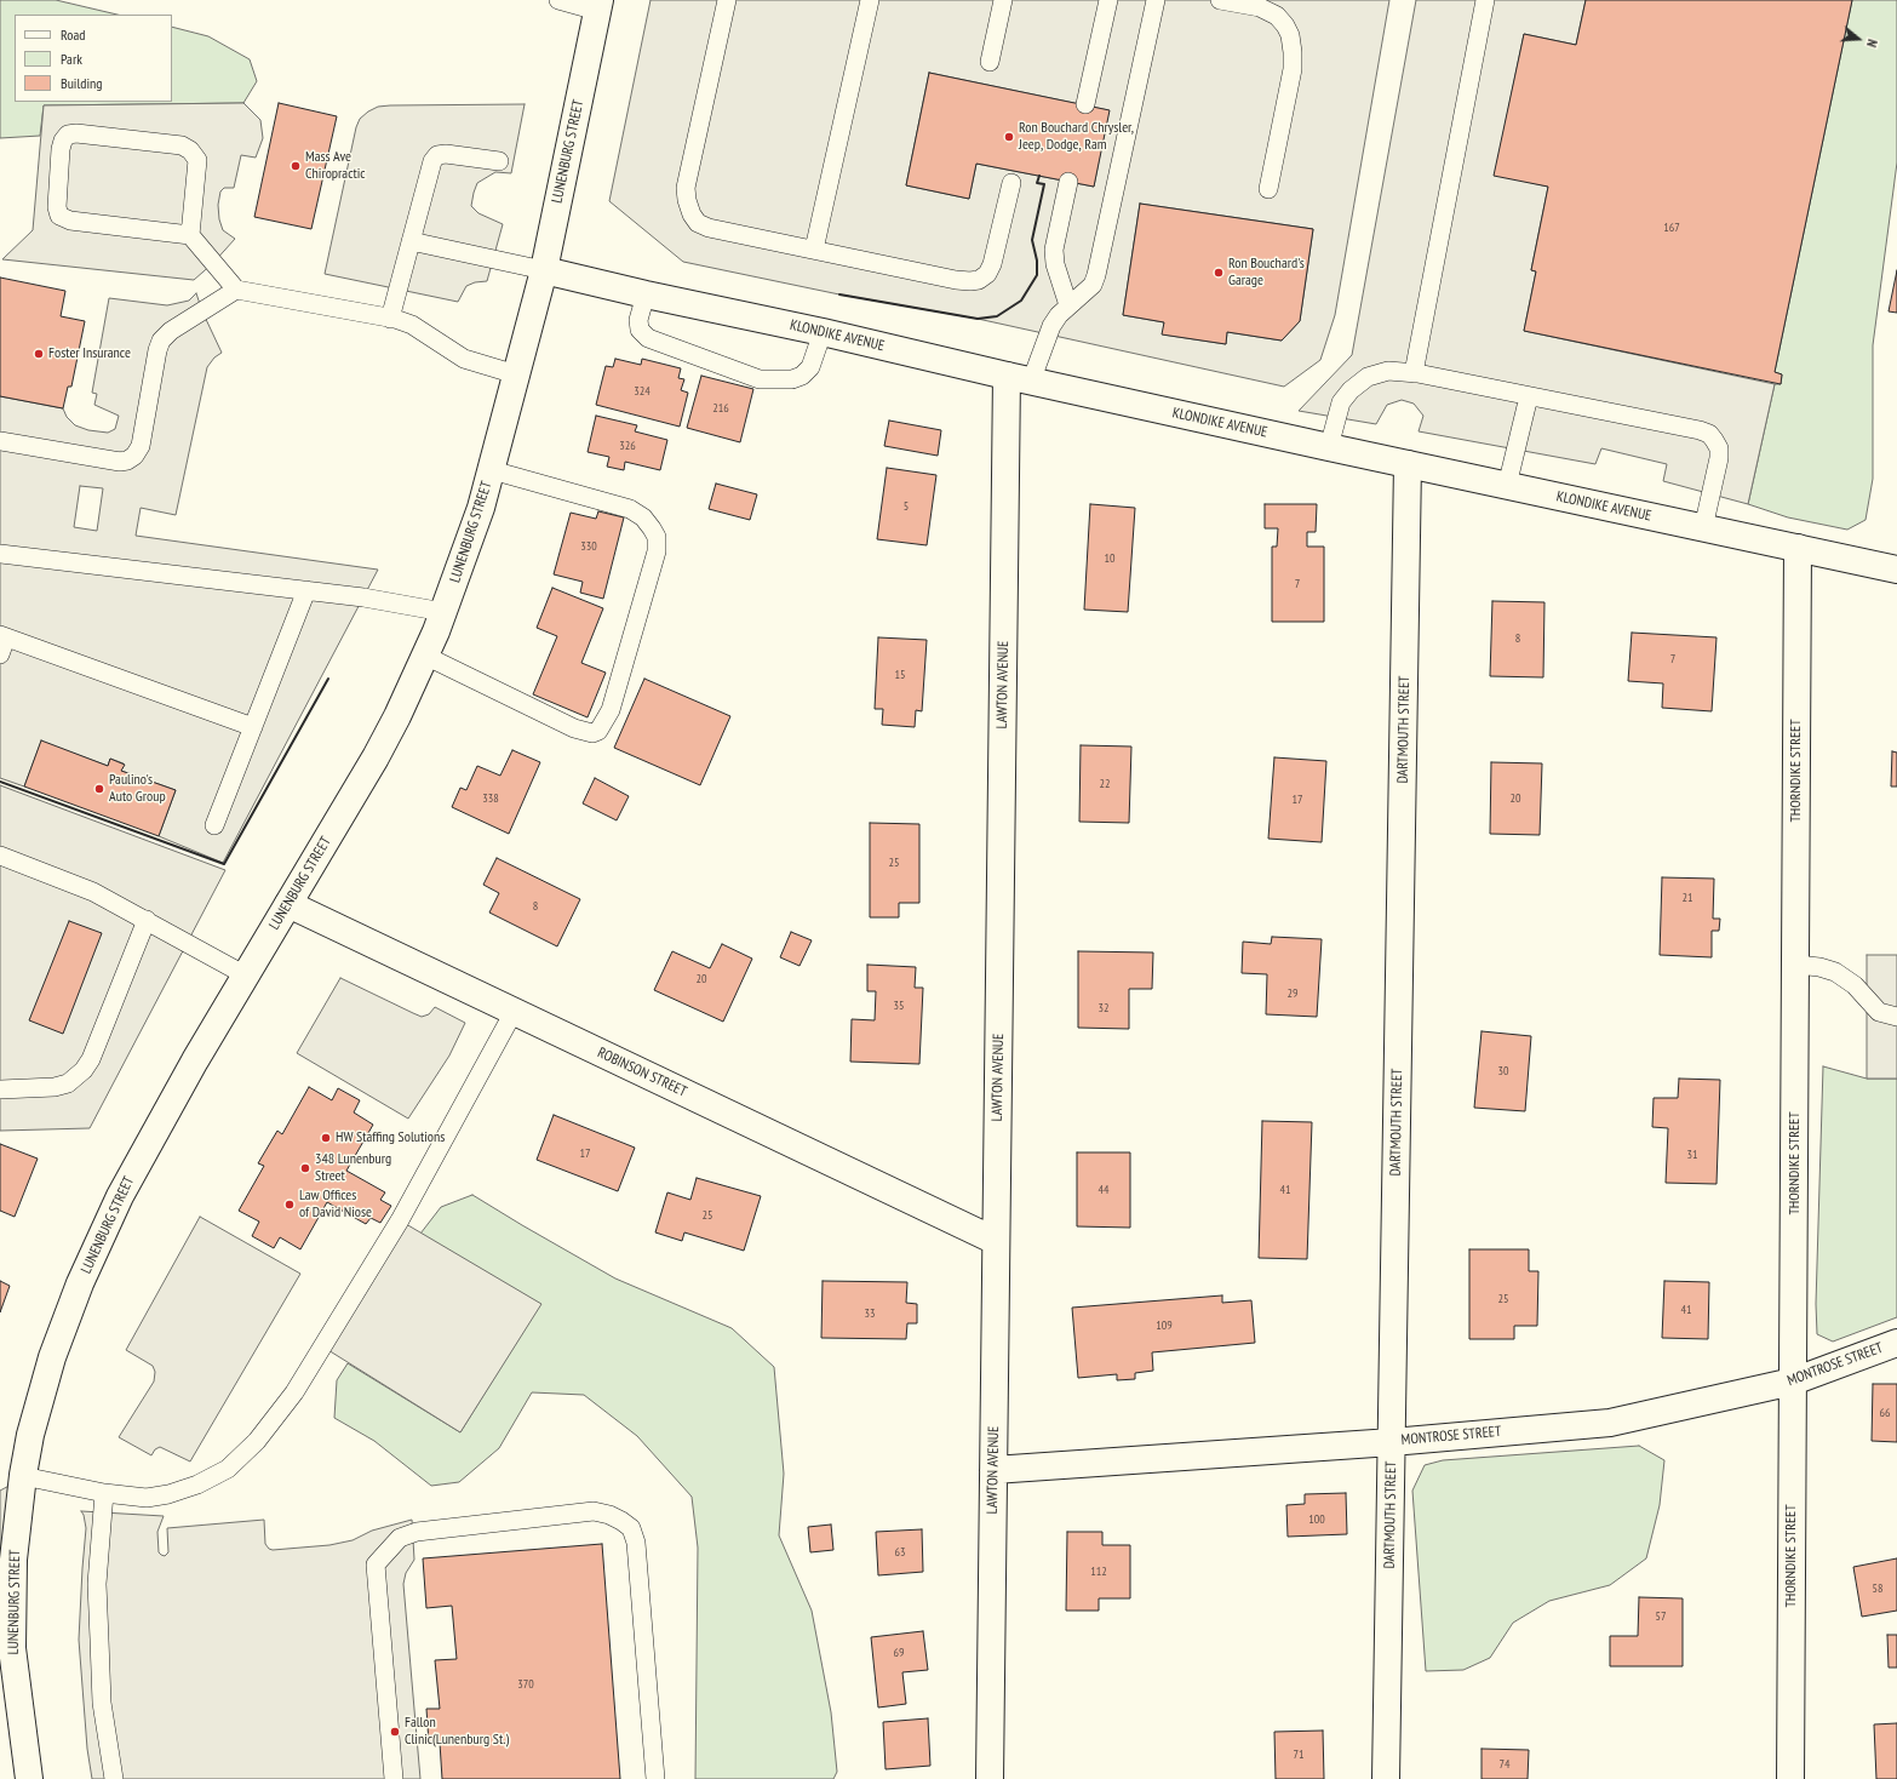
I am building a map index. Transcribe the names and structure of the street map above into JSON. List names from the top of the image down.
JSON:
{
  "streets": {
    "street": [
      "LUNENBURG STREET",
      "KLONDIKE AVENUE",
      "LAWTON AVENUE",
      "DARTMOUTH STREET",
      "THORNDIKE STREET",
      "ROBINSON STREET",
      "MONTROSE STREET"
    ]
  },
  "crossings": [
    ["LUNENBURG STREET", "KLONDIKE AVENUE"],
    ["LUNENBURG STREET", "ROBINSON STREET"],
    ["KLONDIKE AVENUE", "LAWTON AVENUE"],
    ["KLONDIKE AVENUE", "DARTMOUTH STREET"],
    ["KLONDIKE AVENUE", "THORNDIKE STREET"],
    ["LAWTON AVENUE", "ROBINSON STREET"],
    ["LAWTON AVENUE", "MONTROSE STREET"],
    ["DARTMOUTH STREET", "MONTROSE STREET"],
    ["THORNDIKE STREET", "MONTROSE STREET"]
  ],
  "places": [
    "Ron Bouchard Chrysler, Jeep, Dodge, Ram",
    "Mass Ave Chiropractic",
    "Ron Bouchard's Garage",
    "Foster Insurance",
    "Paulino's Auto Group",
    "HW Staffing Solutions",
    "348 Lunenburg Street",
    "Law Offices of David Niose",
    "Fallon Clinic(Lunenburg St.)"
  ],
  "house_numbers": [
    "167",
    "324",
    "216",
    "326",
    "5",
    "330",
    "10",
    "7",
    "8",
    "7",
    "15",
    "22",
    "338",
    "20",
    "17",
    "25",
    "21",
    "8",
    "20",
    "29",
    "35",
    "32",
    "30",
    "17",
    "31",
    "44",
    "41",
    "25",
    "25",
    "41",
    "33",
    "109",
    "66",
    "100",
    "63",
    "112",
    "58",
    "57",
    "69",
    "370",
    "71",
    "74"
  ],
  "legend": ["Road", "Park", "Building"],
  "north": "right"
}
